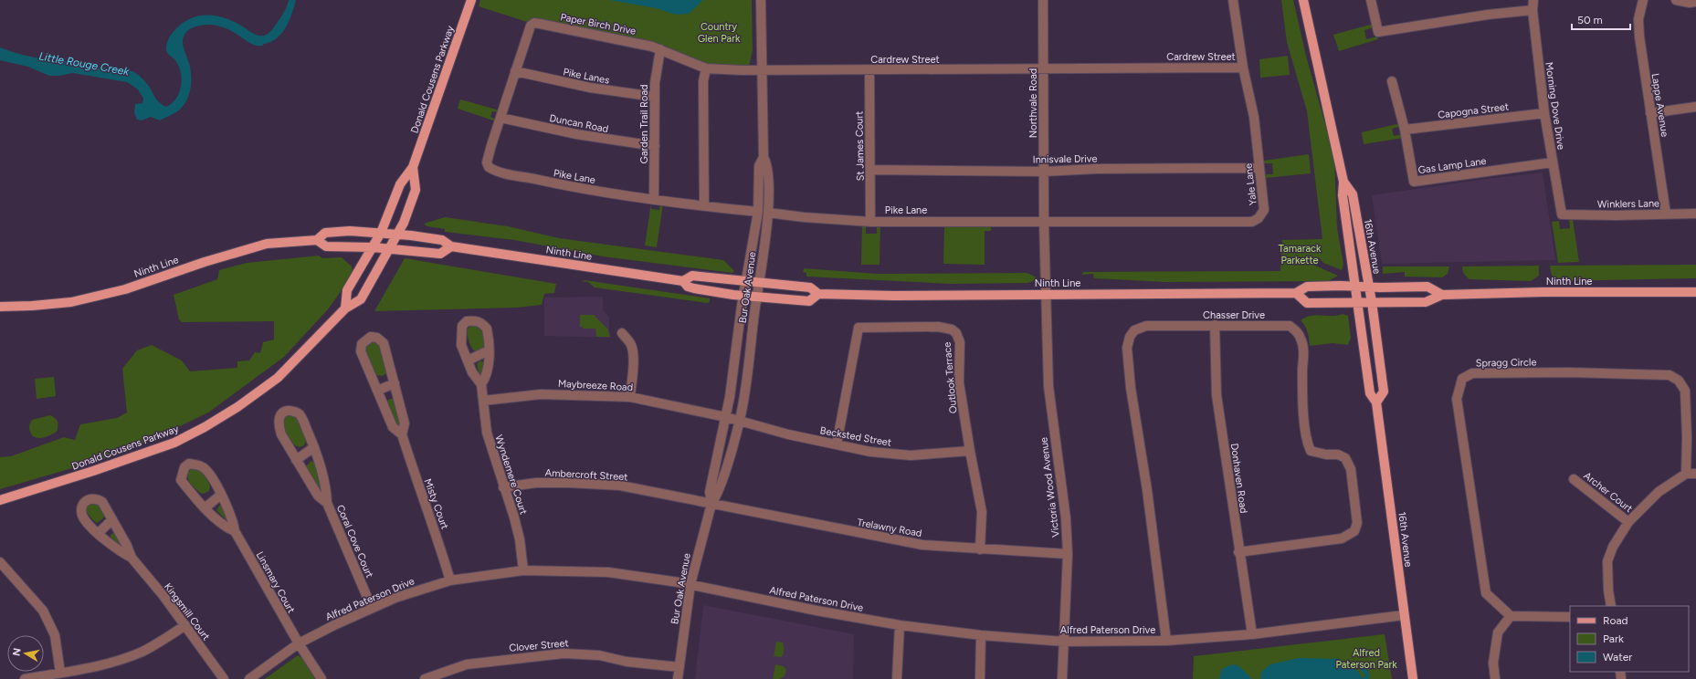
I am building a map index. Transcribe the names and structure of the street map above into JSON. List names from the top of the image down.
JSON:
{
  "streets": {
    "main road": ["Donald Cousens Parkway", "16th Avenue", "Ninth Line"],
    "street": [
      "Paper Birch Drive",
      "Cardrew Street",
      "Pike Lanes",
      "Northvale Road",
      "Lappe Avenue",
      "Morning Dove Drive",
      "Capogna Street",
      "Duncan Road",
      "Garden Trail Road",
      "St James Court",
      "Innisvale Drive",
      "Gas Lamp Lane",
      "Pike Lane",
      "Yale Lane",
      "Winklers Lane",
      "Bur Oak Avenue",
      "Chasser Drive",
      "Spragg Circle",
      "Outlook Terrace",
      "Maybreeze Road",
      "Becksted Street",
      "Wyndemere Court",
      "Ambercroft Street",
      "Donhaven Road",
      "Victoria Wood Avenue",
      "Archer Court",
      "Misty Court",
      "Trelawny Road",
      "Coral Cove Court",
      "Linsmary Court",
      "Alfred Paterson Drive",
      "Kingsmill Court",
      "Clover Street"
    ]
  },
  "crossings": [
    ["Paper Birch Drive", "Cardrew Street"],
    ["Paper Birch Drive", "Pike Lanes"],
    ["Paper Birch Drive", "Garden Trail Road"],
    ["Paper Birch Drive", "Pike Lane"],
    ["Cardrew Street", "Northvale Road"],
    ["Cardrew Street", "St James Court"],
    ["Cardrew Street", "Yale Lane"],
    ["Cardrew Street", "Bur Oak Avenue"],
    ["Pike Lanes", "Garden Trail Road"],
    ["Pike Lanes", "Pike Lane"],
    ["Donald Cousens Parkway", "Ninth Line"],
    ["Northvale Road", "Innisvale Drive"],
    ["Northvale Road", "Pike Lane"],
    ["Northvale Road", "Yale Lane"],
    ["Northvale Road", "Ninth Line"],
    ["Northvale Road", "Victoria Wood Avenue"],
    ["Lappe Avenue", "Winklers Lane"],
    ["Morning Dove Drive", "Capogna Street"],
    ["Morning Dove Drive", "Gas Lamp Lane"],
    ["Morning Dove Drive", "Winklers Lane"],
    ["Capogna Street", "Gas Lamp Lane"],
    ["Duncan Road", "Garden Trail Road"],
    ["Duncan Road", "Pike Lane"],
    ["Garden Trail Road", "Pike Lane"],
    ["St James Court", "Innisvale Drive"],
    ["St James Court", "Pike Lane"],
    ["Innisvale Drive", "Yale Lane"],
    ["Pike Lane", "Yale Lane"],
    ["Pike Lane", "Bur Oak Avenue"],
    ["16th Avenue", "Ninth Line"],
    ["16th Avenue", "Alfred Paterson Drive"],
    ["Ninth Line", "Bur Oak Avenue"],
    ["Ninth Line", "Victoria Wood Avenue"],
    ["Bur Oak Avenue", "Maybreeze Road"],
    ["Bur Oak Avenue", "Becksted Street"],
    ["Bur Oak Avenue", "Ambercroft Street"],
    ["Bur Oak Avenue", "Trelawny Road"],
    ["Bur Oak Avenue", "Alfred Paterson Drive"],
    ["Bur Oak Avenue", "Clover Street"],
    ["Chasser Drive", "Donhaven Road"],
    ["Chasser Drive", "Alfred Paterson Drive"],
    ["Outlook Terrace", "Becksted Street"],
    ["Outlook Terrace", "Trelawny Road"],
    ["Maybreeze Road", "Wyndemere Court"],
    ["Wyndemere Court", "Ambercroft Street"],
    ["Wyndemere Court", "Alfred Paterson Drive"],
    ["Ambercroft Street", "Trelawny Road"],
    ["Donhaven Road", "Alfred Paterson Drive"],
    ["Victoria Wood Avenue", "Trelawny Road"],
    ["Victoria Wood Avenue", "Alfred Paterson Drive"],
    ["Misty Court", "Alfred Paterson Drive"],
    ["Coral Cove Court", "Alfred Paterson Drive"],
    ["Linsmary Court", "Alfred Paterson Drive"]
  ],
  "water": ["Little Rouge Creek"],
  "parks": ["Country Glen Park", "Tamarack Parkette", "Alfred Paterson Park"],
  "legend": ["Road", "Park", "Water"],
  "scale_bar": "50 m",
  "north": "left"
}
